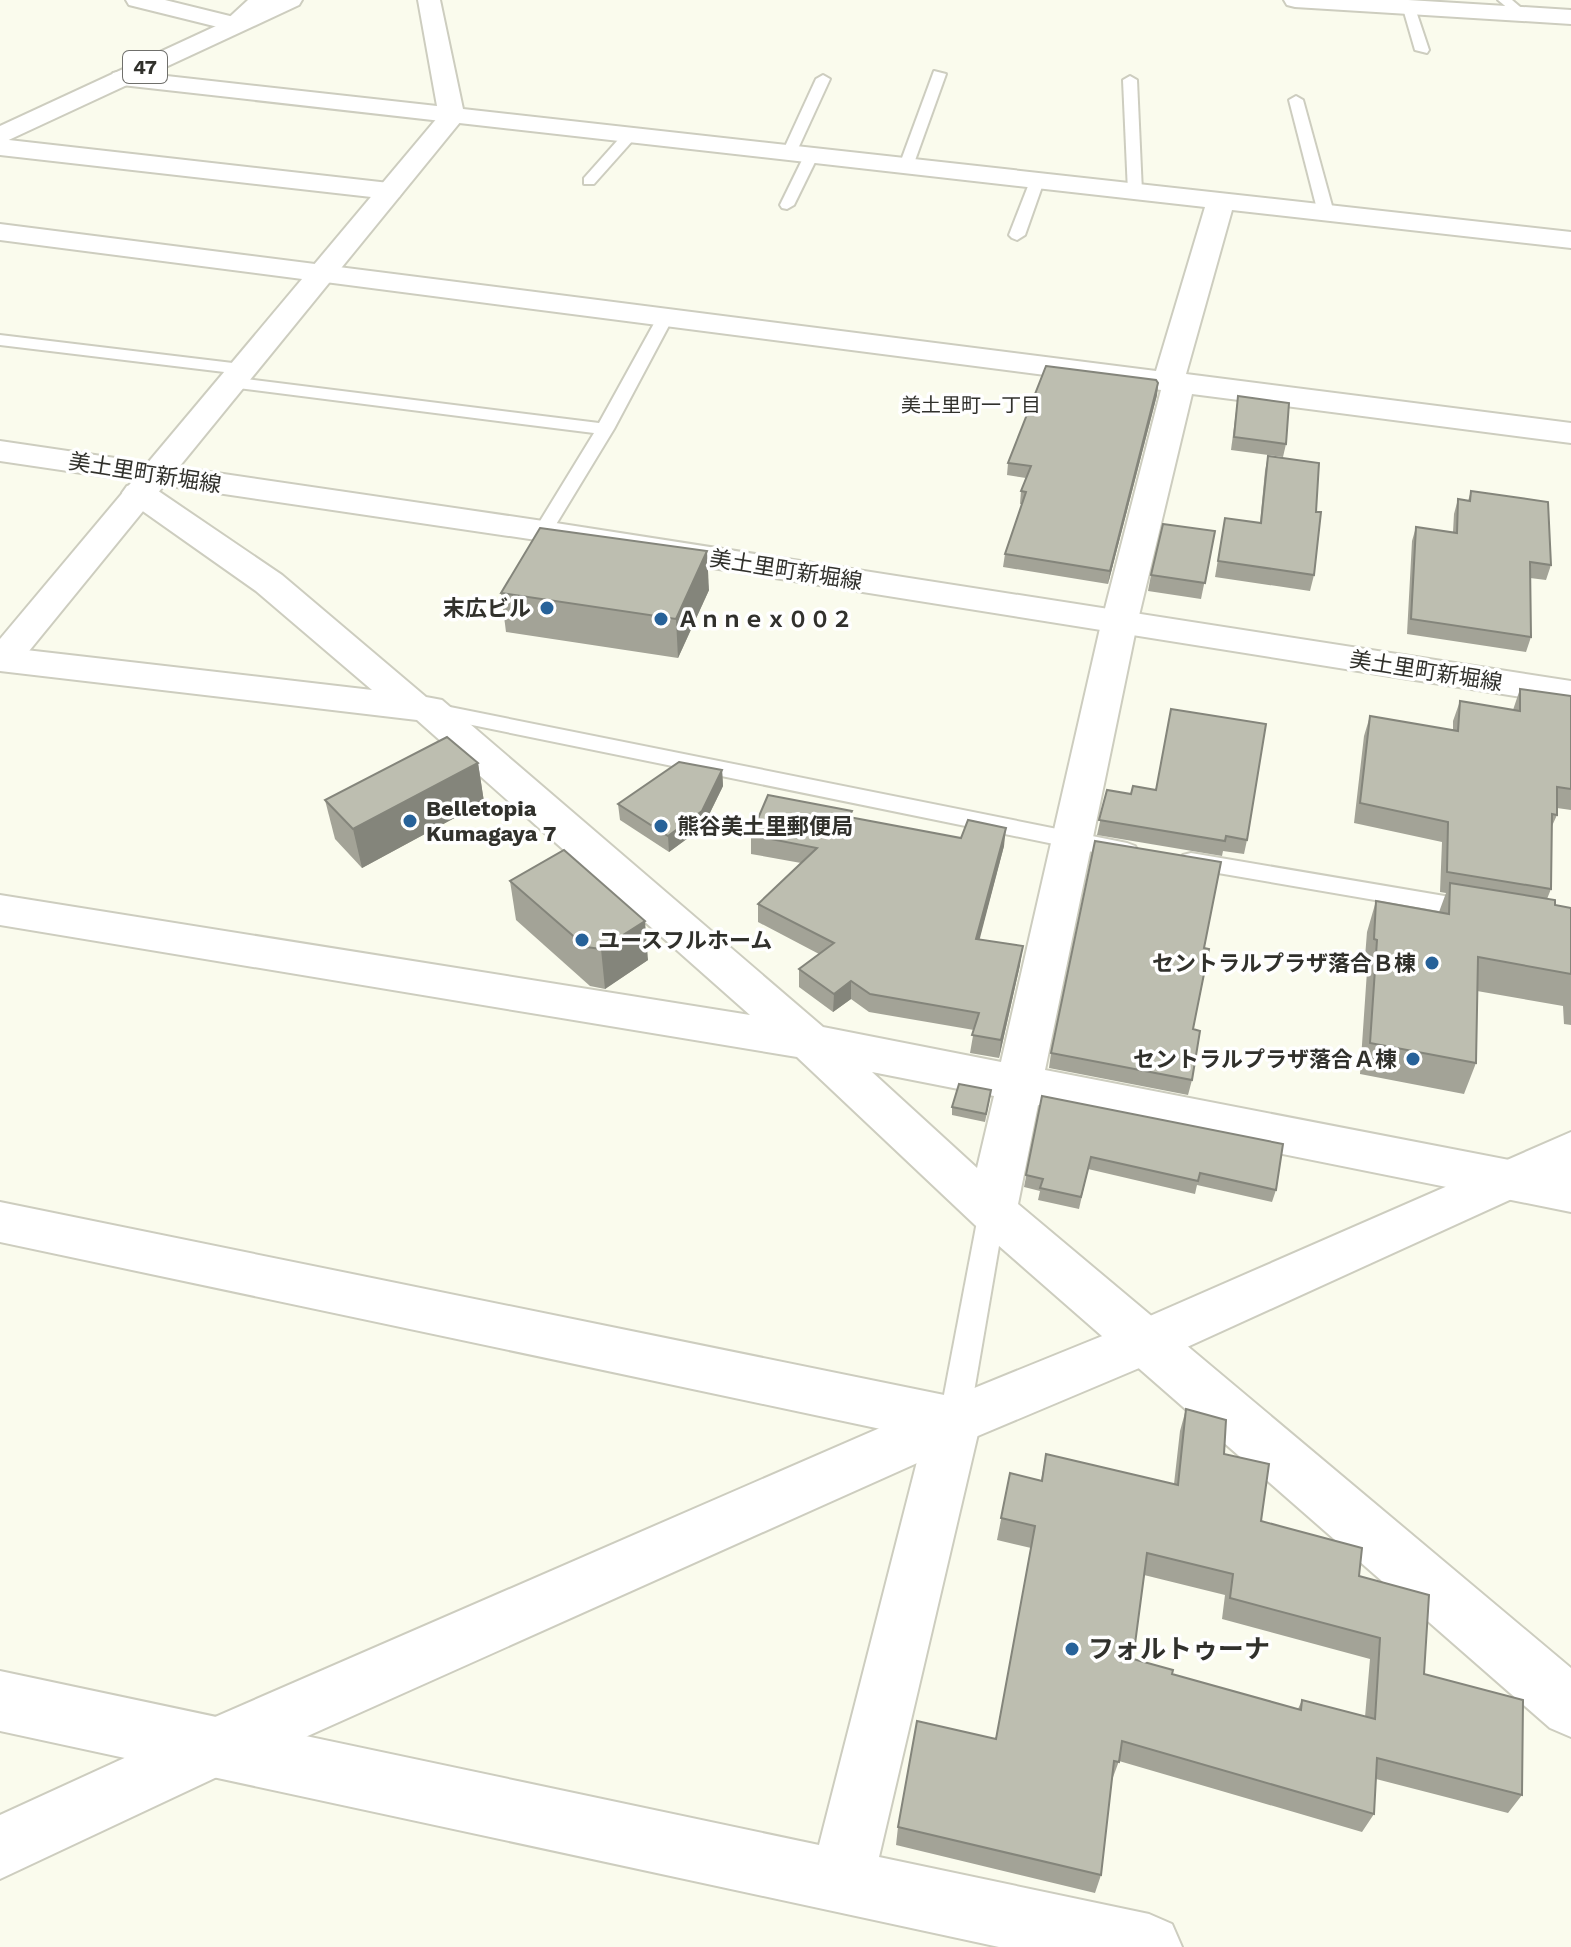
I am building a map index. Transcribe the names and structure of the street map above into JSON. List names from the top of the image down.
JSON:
{
  "streets": {
    "street": ["47", "美土里町新堀線"]
  },
  "districts": ["美土里町一丁目"],
  "places": [
    "末広ビル",
    "Ａｎｎｅｘ００２",
    "Belletopia Kumagaya 7",
    "熊谷美土里郵便局",
    "ユースフルホーム",
    "セントラルプラザ落合Ｂ棟",
    "セントラルプラザ落合Ａ棟",
    "フォルトゥーナ"
  ]
}
